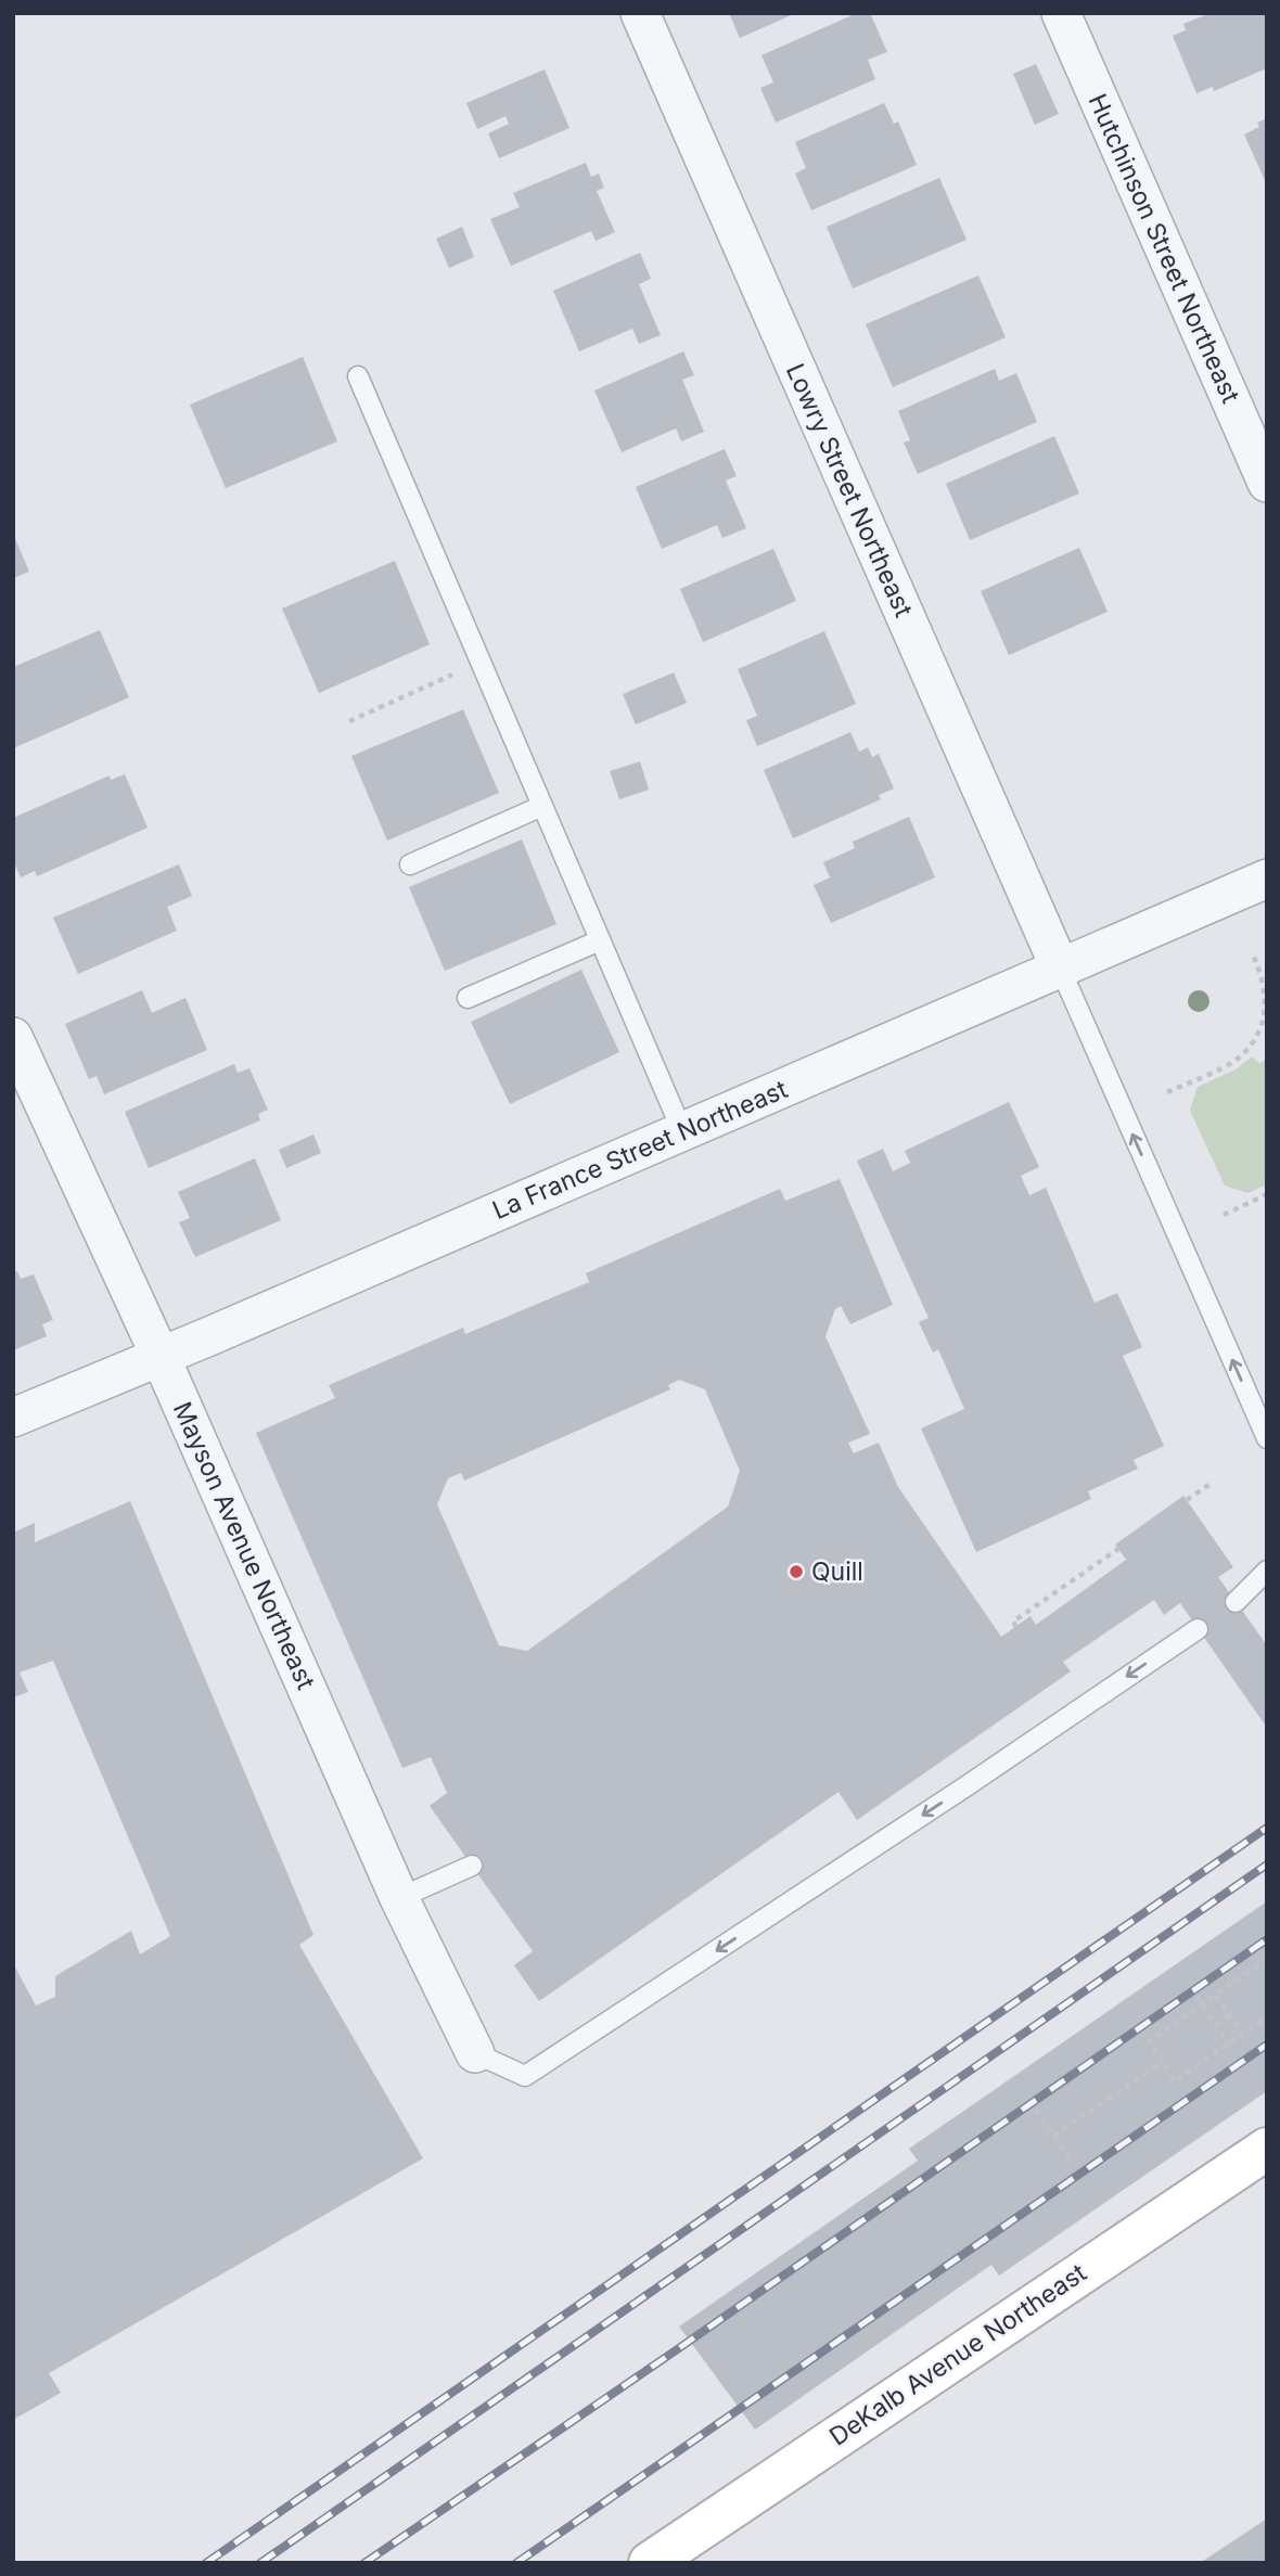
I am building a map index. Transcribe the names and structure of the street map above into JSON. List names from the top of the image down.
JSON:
{
  "streets": {
    "main road": ["DeKalb Avenue Northeast"],
    "street": [
      "Hutchinson Street Northeast",
      "Lowry Street Northeast",
      "La France Street Northeast",
      "Mayson Avenue Northeast"
    ]
  },
  "crossings": [
    ["Lowry Street Northeast", "La France Street Northeast"],
    ["La France Street Northeast", "Mayson Avenue Northeast"]
  ],
  "places": ["Quill"]
}
